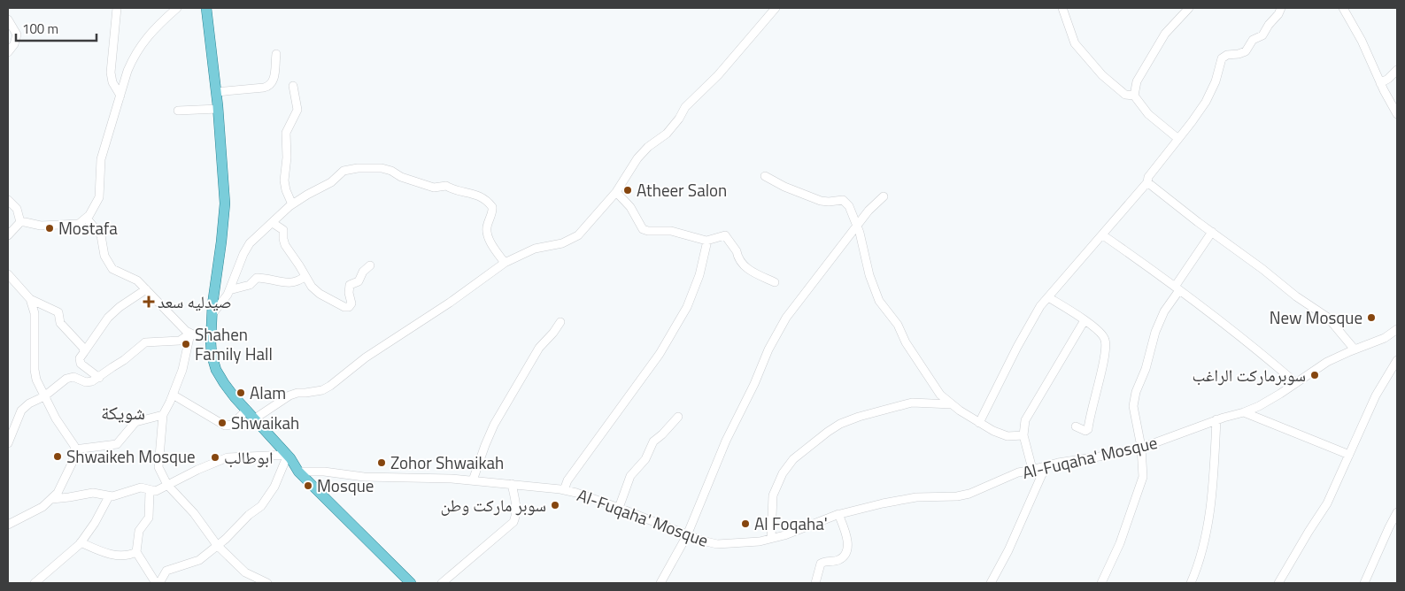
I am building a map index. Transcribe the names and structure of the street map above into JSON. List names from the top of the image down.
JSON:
{
  "streets": {
    "street": ["Al-Fuqaha' Mosque"]
  },
  "districts": ["شويكة"],
  "places": {
    "other": [
      "Atheer Salon",
      "Mostafa",
      "New Mosque",
      "Shahen Family Hall",
      "سوبرماركت الراغب",
      "Alam",
      "Shwaikah",
      "Shwaikeh Mosque",
      "ابوطالب",
      "Zohor Shwaikah",
      "Mosque",
      "سوبر ماركت وطن",
      "Al Foqaha'"
    ],
    "health": ["صيدليه سعد"]
  },
  "scale_bar": "100 m"
}
